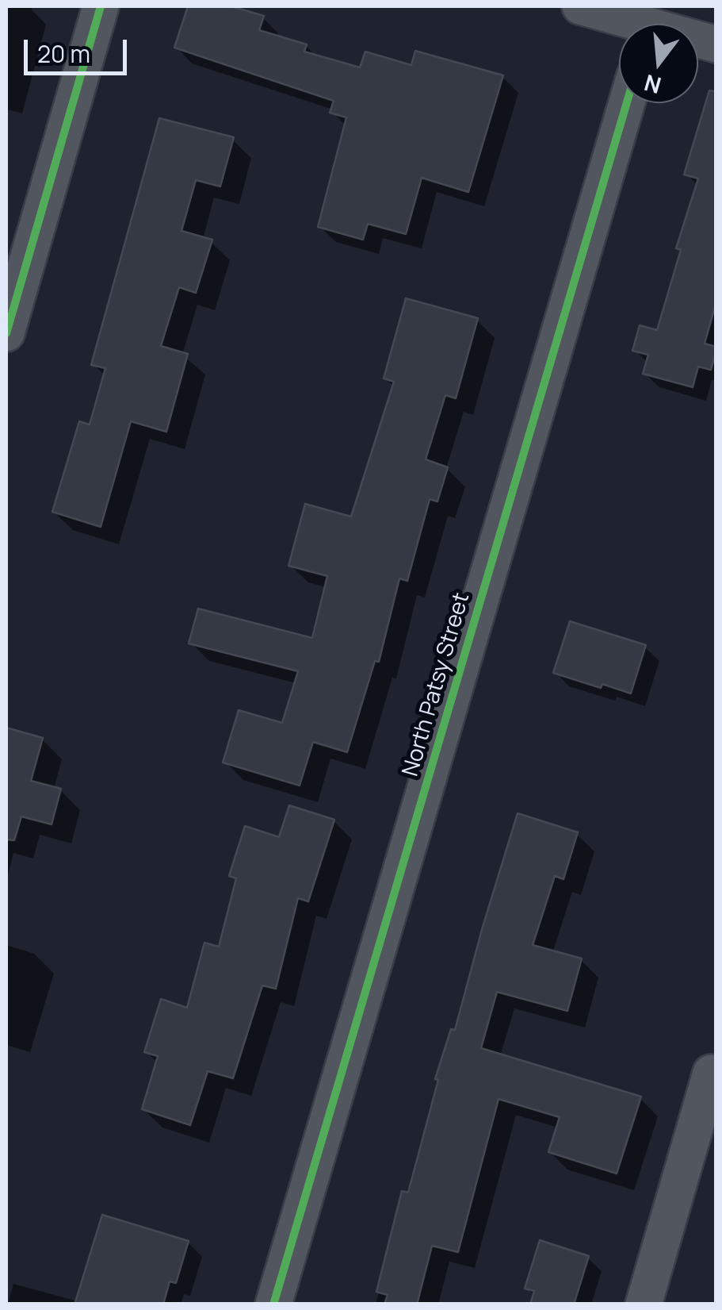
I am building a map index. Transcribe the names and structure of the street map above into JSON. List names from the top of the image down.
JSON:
{
  "streets": {
    "street": ["North Patsy Street"]
  },
  "scale_bar": "20 m",
  "north": "bottom"
}
